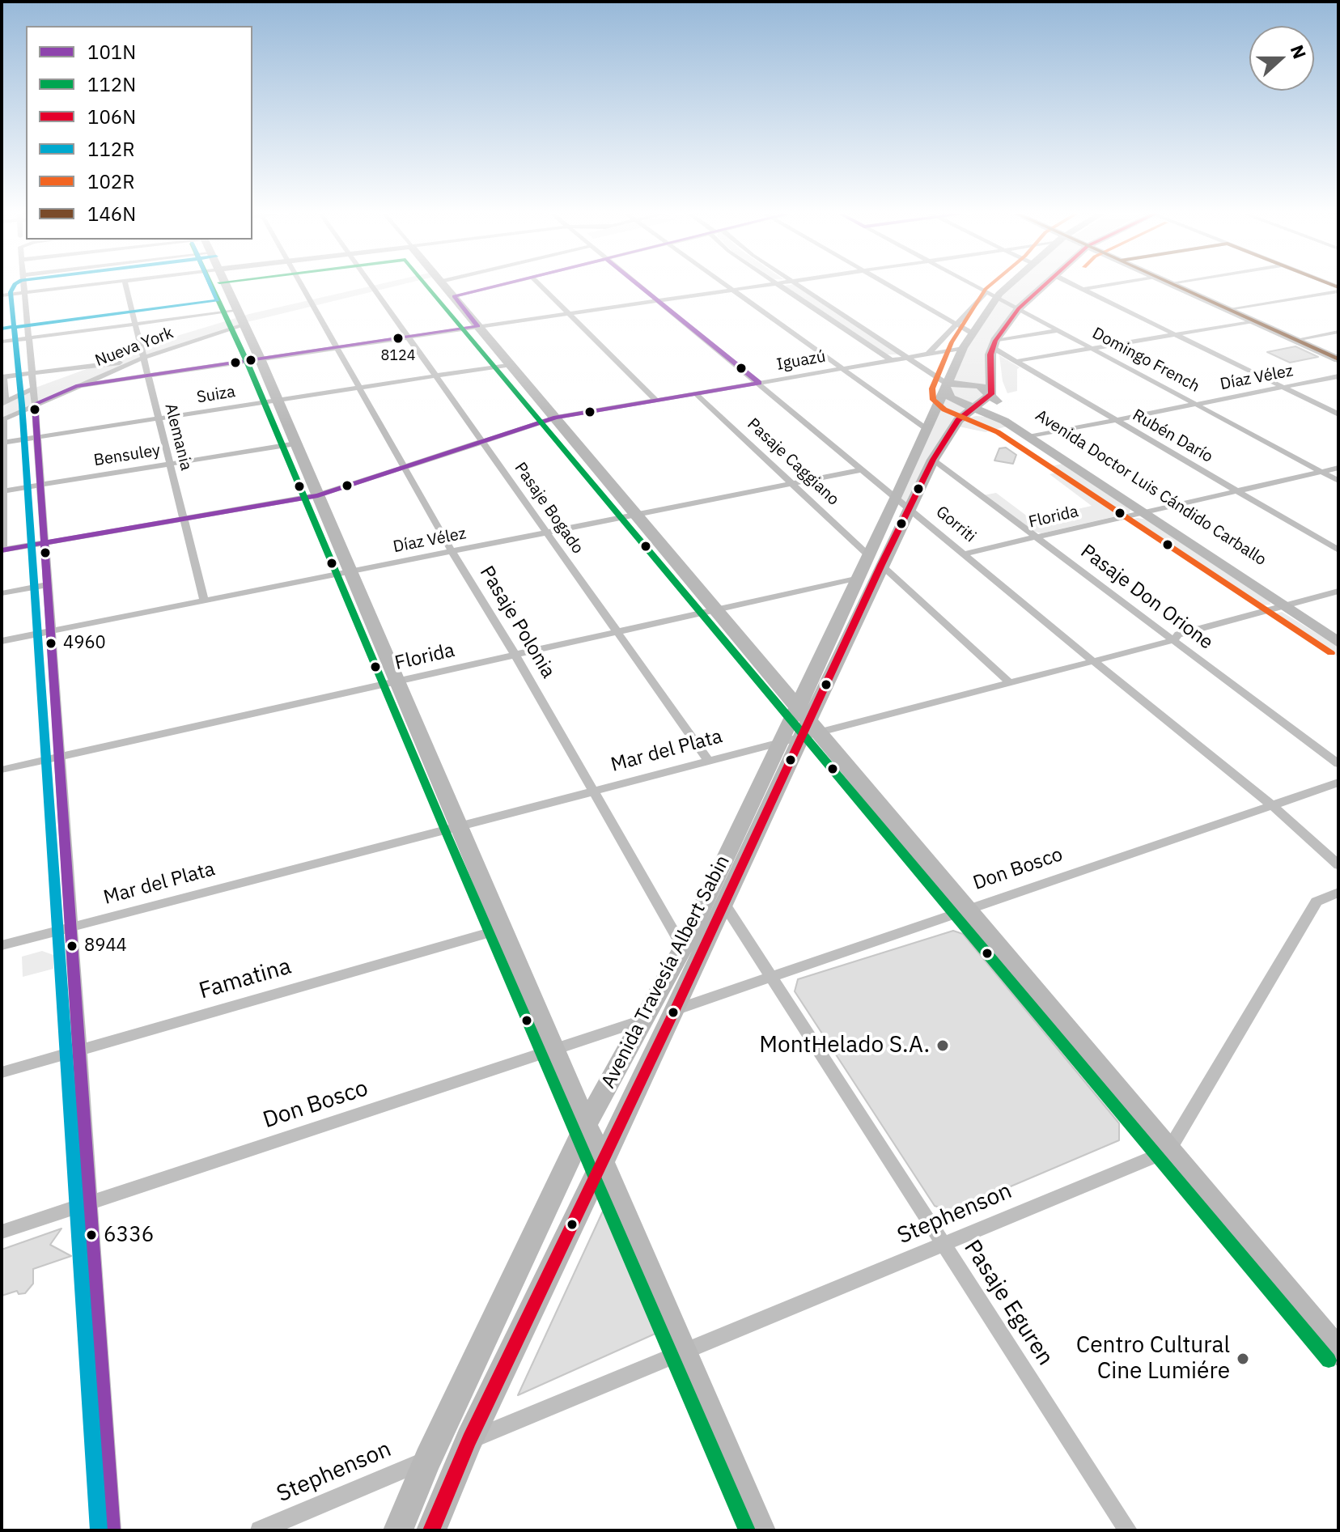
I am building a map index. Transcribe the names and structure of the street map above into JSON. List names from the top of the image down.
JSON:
{
  "streets": {
    "main road": ["Avenida Doctor Luis Cándido Carballo", "Avenida Travesía Albert Sabin"],
    "street": [
      "Nueva York",
      "Domingo French",
      "Iguazú",
      "Díaz Vélez",
      "Suiza",
      "Rubén Darío",
      "Alemania",
      "Bensuley",
      "Pasaje Caggiano",
      "Pasaje Bogado",
      "Florida",
      "Gorriti",
      "Pasaje Don Orione",
      "Pasaje Polonia",
      "Mar del Plata",
      "Don Bosco",
      "Famatina",
      "Stephenson",
      "Pasaje Eguren"
    ]
  },
  "crossings": [
    ["Nueva York", "Alemania"],
    ["Domingo French", "Díaz Vélez"],
    ["Domingo French", "Florida"],
    ["Domingo French", "Avenida Travesía Albert Sabin"],
    ["Iguazú", "Alemania"],
    ["Iguazú", "Pasaje Caggiano"],
    ["Iguazú", "Pasaje Bogado"],
    ["Iguazú", "Gorriti"],
    ["Iguazú", "Pasaje Polonia"],
    ["Iguazú", "Avenida Travesía Albert Sabin"],
    ["Díaz Vélez", "Rubén Darío"],
    ["Díaz Vélez", "Alemania"],
    ["Díaz Vélez", "Pasaje Caggiano"],
    ["Díaz Vélez", "Avenida Doctor Luis Cándido Carballo"],
    ["Díaz Vélez", "Pasaje Bogado"],
    ["Díaz Vélez", "Gorriti"],
    ["Díaz Vélez", "Pasaje Polonia"],
    ["Suiza", "Alemania"],
    ["Suiza", "Pasaje Bogado"],
    ["Suiza", "Pasaje Polonia"],
    ["Rubén Darío", "Florida"],
    ["Alemania", "Bensuley"],
    ["Pasaje Caggiano", "Mar del Plata"],
    ["Pasaje Caggiano", "Avenida Travesía Albert Sabin"],
    ["Avenida Doctor Luis Cándido Carballo", "Florida"],
    ["Avenida Doctor Luis Cándido Carballo", "Mar del Plata"],
    ["Avenida Doctor Luis Cándido Carballo", "Avenida Travesía Albert Sabin"],
    ["Pasaje Bogado", "Florida"],
    ["Pasaje Bogado", "Mar del Plata"],
    ["Florida", "Gorriti"],
    ["Florida", "Pasaje Don Orione"],
    ["Florida", "Pasaje Polonia"],
    ["Florida", "Avenida Travesía Albert Sabin"],
    ["Gorriti", "Mar del Plata"],
    ["Gorriti", "Don Bosco"],
    ["Gorriti", "Avenida Travesía Albert Sabin"],
    ["Pasaje Don Orione", "Mar del Plata"],
    ["Pasaje Don Orione", "Avenida Travesía Albert Sabin"],
    ["Pasaje Polonia", "Mar del Plata"],
    ["Pasaje Polonia", "Avenida Travesía Albert Sabin"],
    ["Mar del Plata", "Avenida Travesía Albert Sabin"],
    ["Don Bosco", "Avenida Travesía Albert Sabin"],
    ["Don Bosco", "Pasaje Eguren"],
    ["Avenida Travesía Albert Sabin", "Stephenson"],
    ["Avenida Travesía Albert Sabin", "Pasaje Eguren"],
    ["Stephenson", "Pasaje Eguren"]
  ],
  "places": [
    "8124",
    "4960",
    "8944",
    "MontHelado S.A.",
    "6336",
    "Centro Cultural Cine Lumiére"
  ],
  "lines": [
    "transit line 101N",
    "transit line 112N",
    "transit line 106N",
    "transit line 112R",
    "transit line 102R",
    "transit line 146N"
  ],
  "legend": [
    "101N",
    "112N",
    "106N",
    "112R",
    "102R",
    "146N"
  ],
  "north": "right"
}
